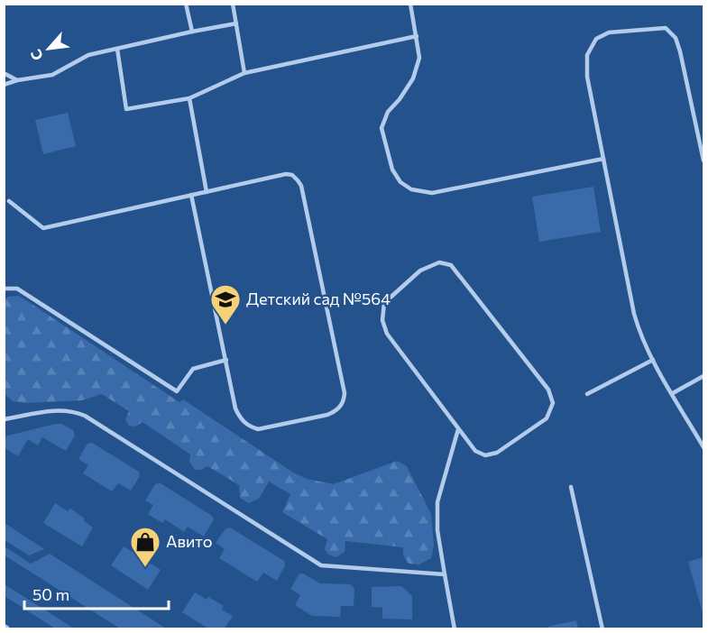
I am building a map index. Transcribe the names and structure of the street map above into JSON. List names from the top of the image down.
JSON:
{
  "places": {
    "school or university": ["Детский сад №564"],
    "shop": ["Авито"]
  },
  "scale_bar": "50 m",
  "north": "bottom left"
}
